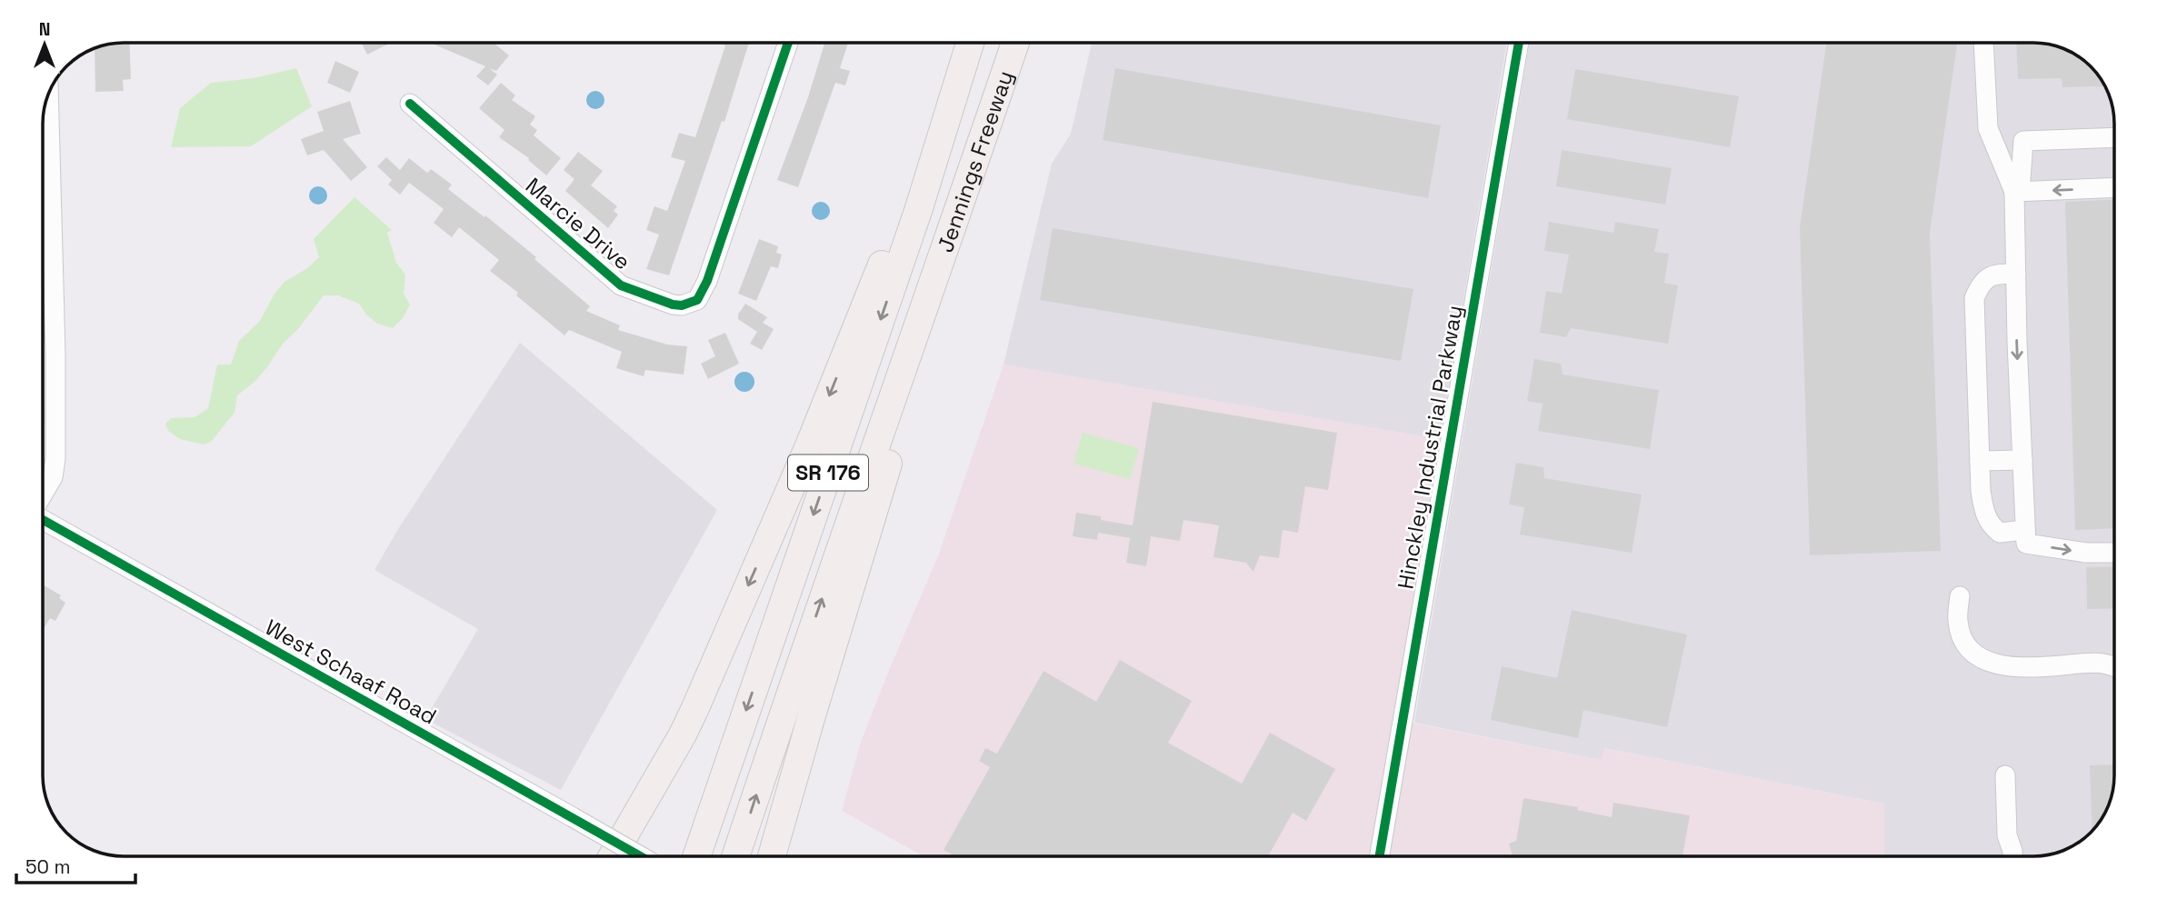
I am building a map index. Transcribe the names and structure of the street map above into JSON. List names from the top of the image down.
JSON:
{
  "streets": {
    "highway": ["Jennings Freeway", "SR 176"],
    "street": ["Marcie Drive", "Hinckley Industrial Parkway", "West Schaaf Road"]
  },
  "crossings": [
    ["Jennings Freeway", "SR 176"]
  ],
  "scale_bar": "50 m",
  "north": "top"
}
